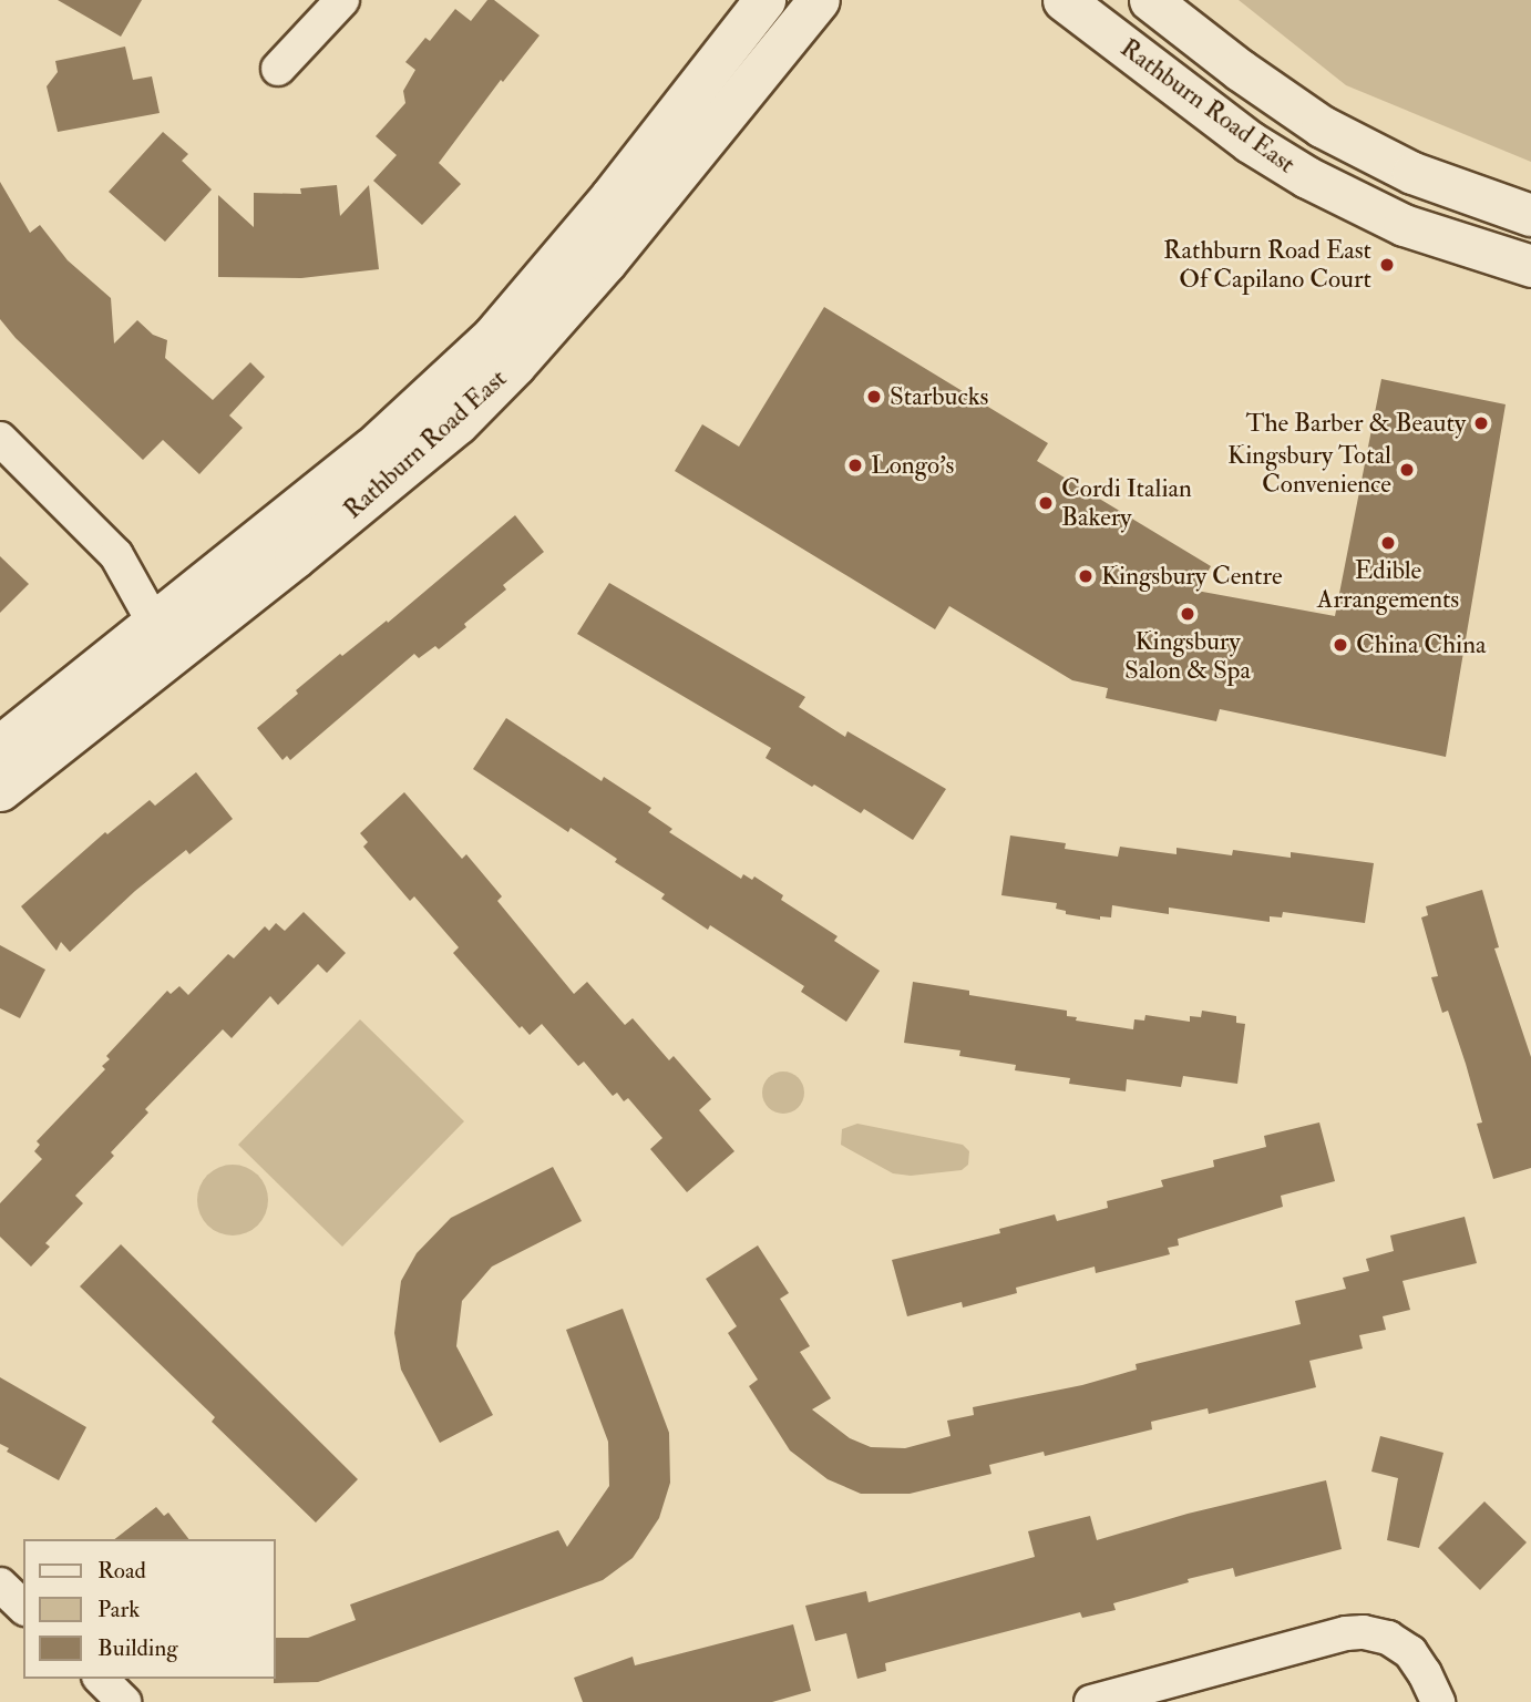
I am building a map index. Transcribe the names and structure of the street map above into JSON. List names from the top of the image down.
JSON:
{
  "streets": {
    "street": ["Rathburn Road East"]
  },
  "places": [
    "Rathburn Road East Of Capilano Court",
    "Starbucks",
    "The Barber & Beauty",
    "Longo's",
    "Kingsbury Total Convenience",
    "Cordi Italian Bakery",
    "Edible Arrangements",
    "Kingsbury Centre",
    "Kingsbury Salon & Spa",
    "China China"
  ],
  "legend": ["Road", "Park", "Building"]
}
